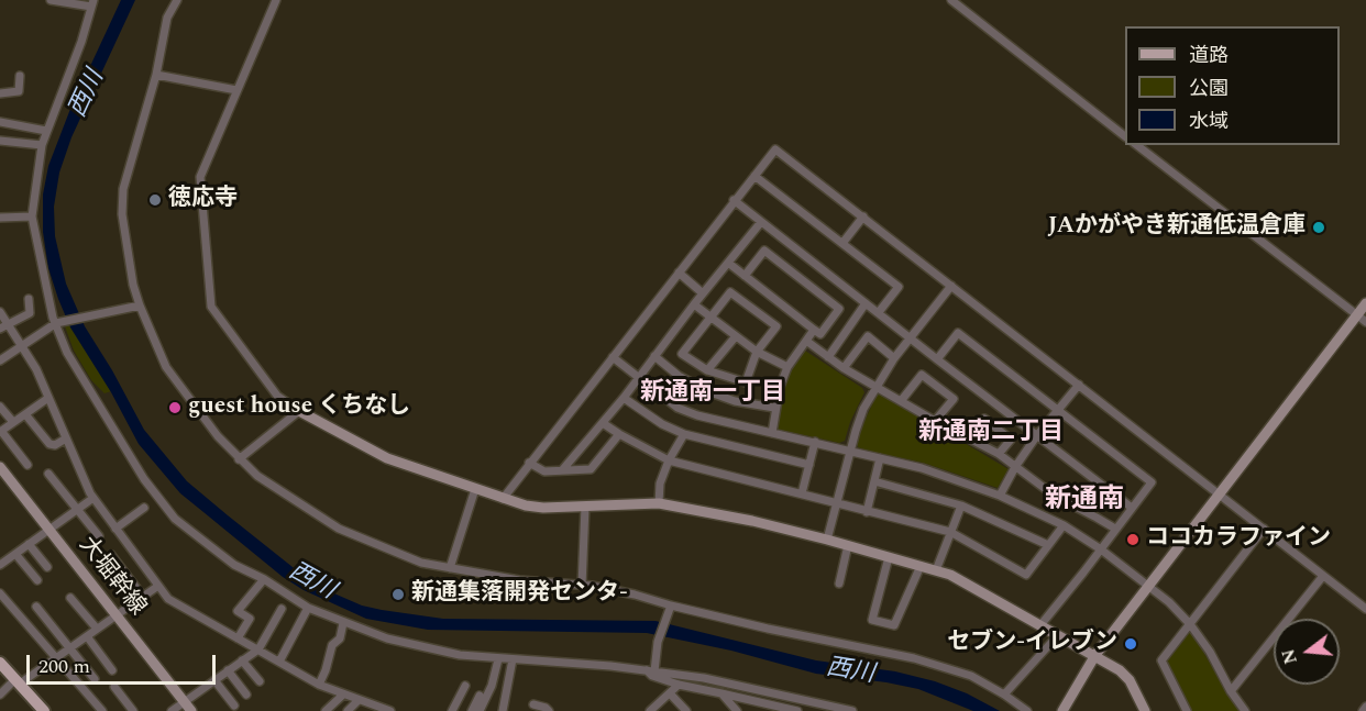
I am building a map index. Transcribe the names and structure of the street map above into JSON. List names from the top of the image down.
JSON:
{
  "streets": {
    "street": ["大堀幹線"]
  },
  "districts": ["新通南一丁目", "新通南二丁目", "新通南"],
  "water": ["西川"],
  "places": [
    "徳応寺",
    "JAかがやき新通低温倉庫",
    "guest house くちなし",
    "ココカラファイン",
    "新通集落開発センタ-",
    "セブン-イレブン"
  ],
  "legend": ["道路", "公園", "水域"],
  "scale_bar": "200 m",
  "north": "left"
}
